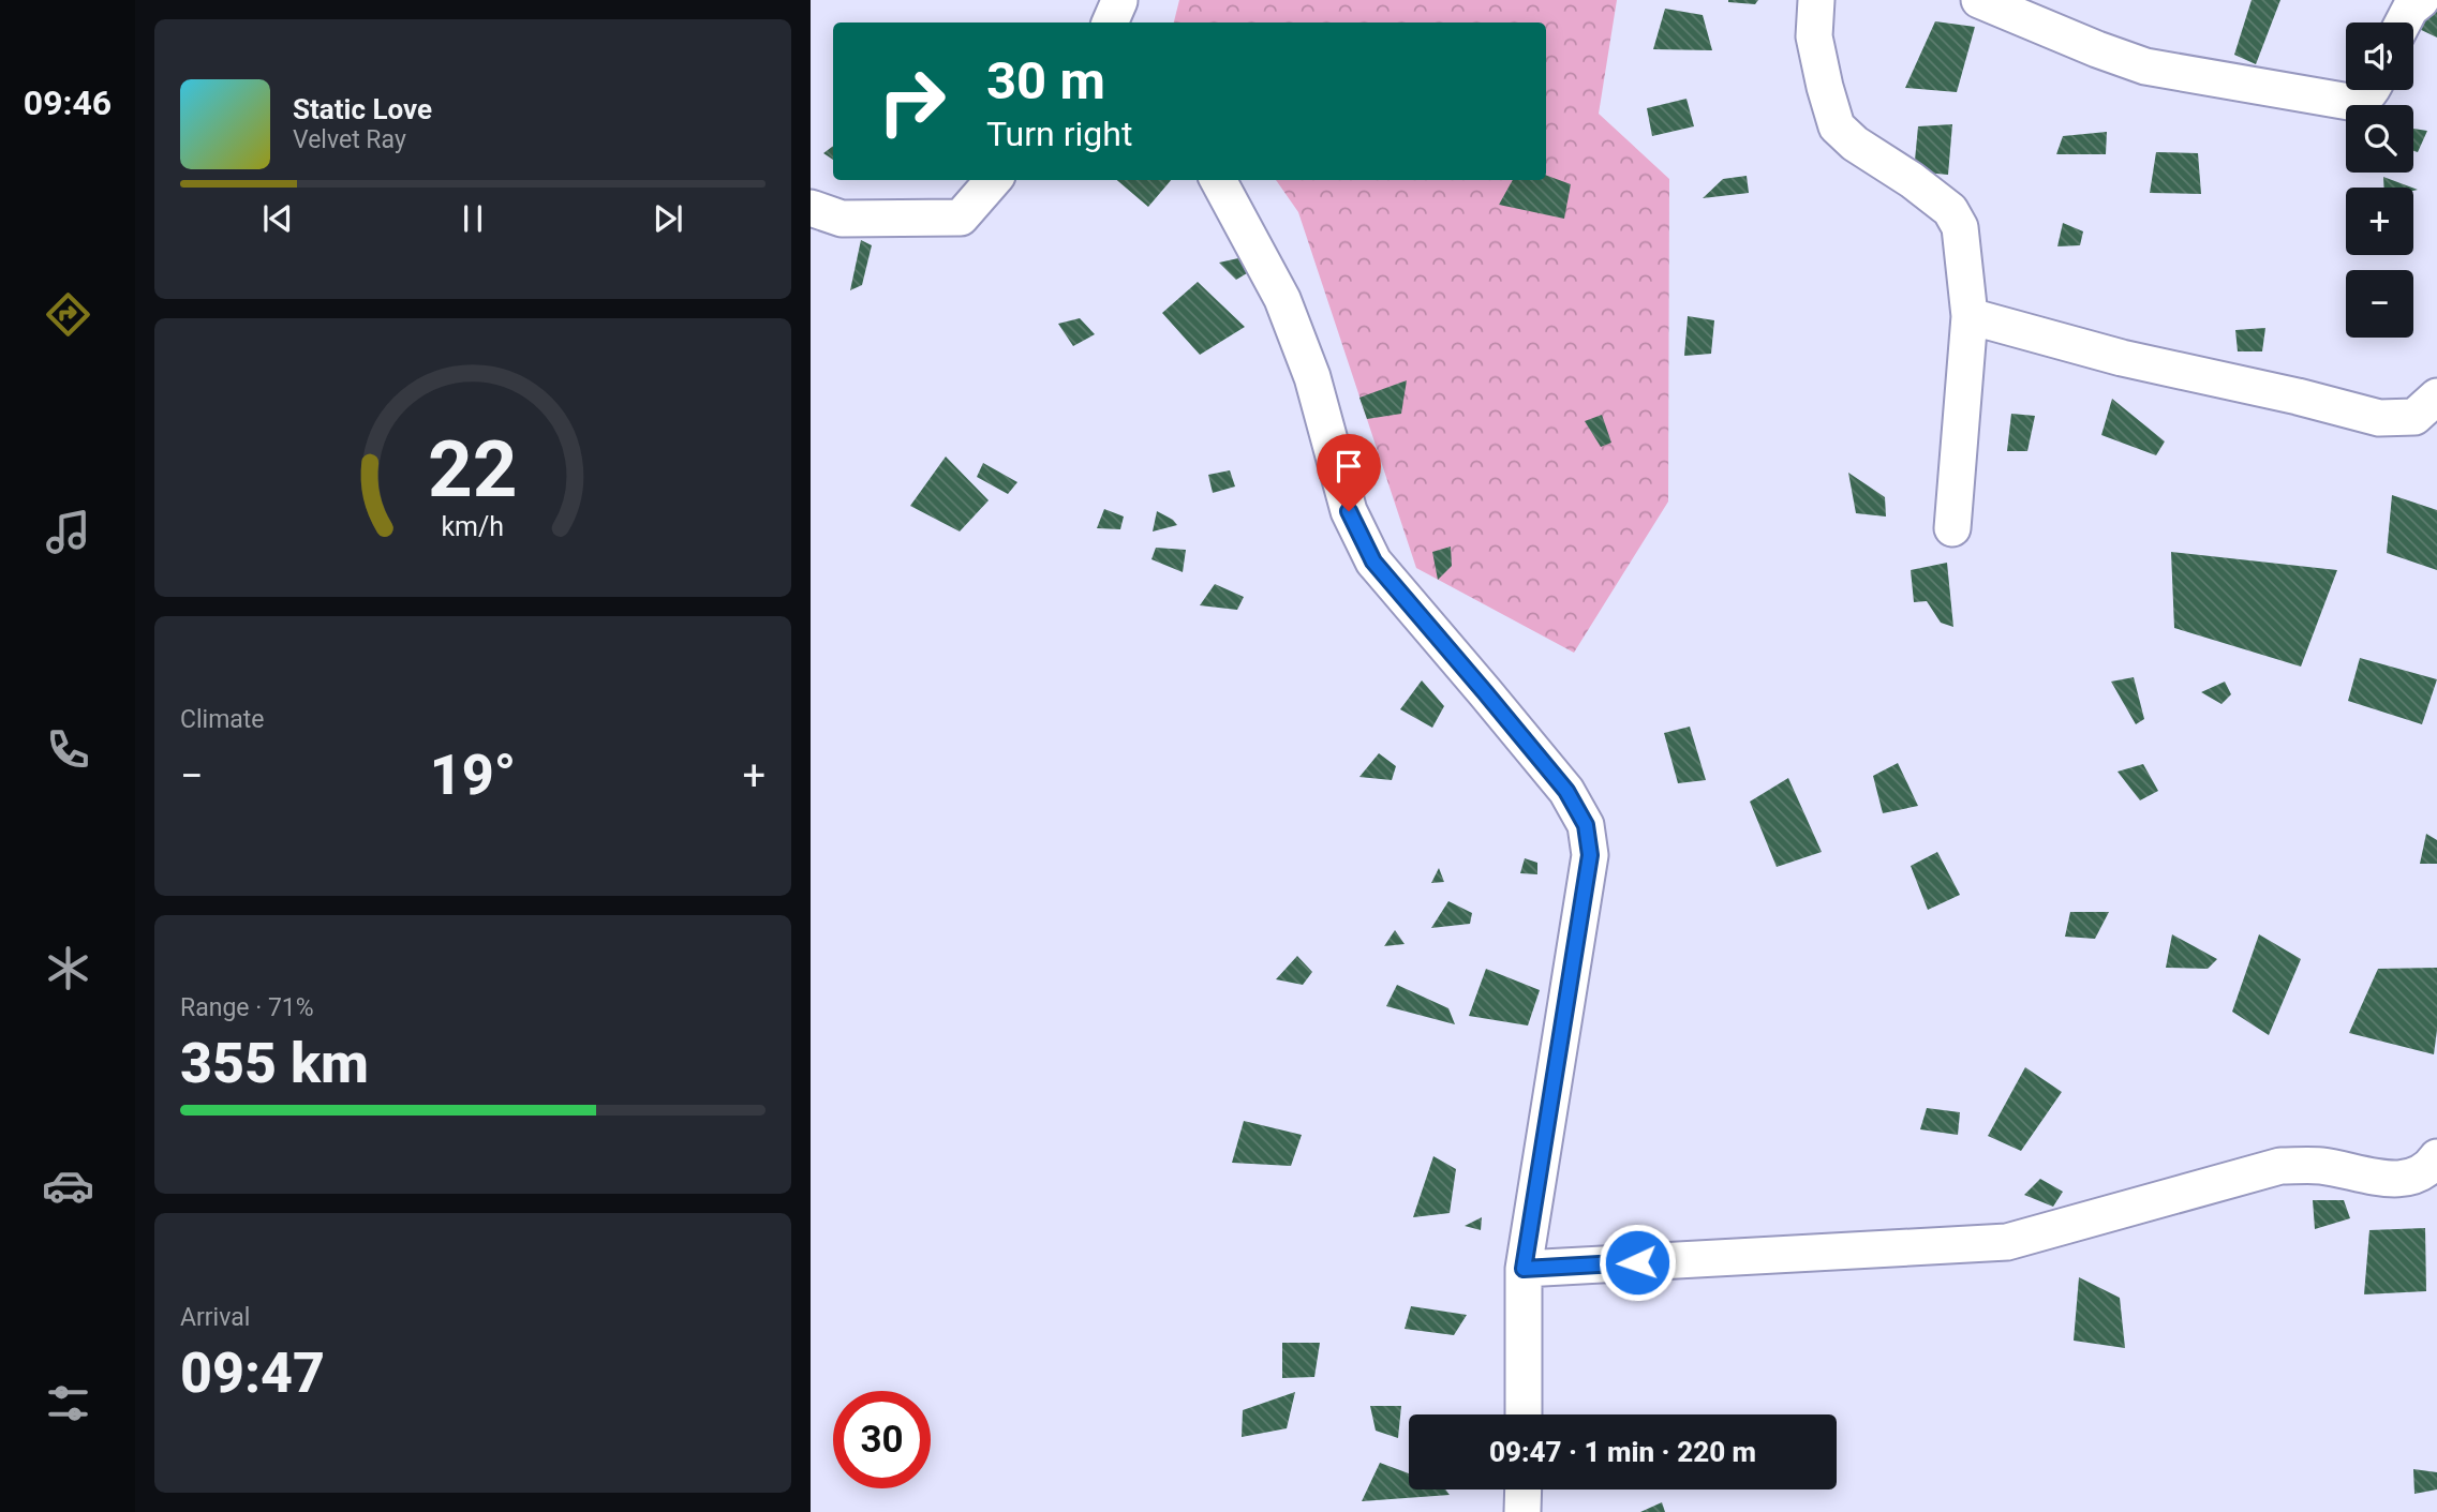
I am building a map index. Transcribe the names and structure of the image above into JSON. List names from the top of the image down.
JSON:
{
  "page": {
    "tabs": "09:46",
    "map_buttons": ["+", "−"],
    "turn": ["30 m", "Turn right"],
    "song": ["Static Love", "Velvet Ray"],
    "tile": [
      "Climate",
      ["Range · 71%", "355 km"],
      ["Arrival", "09:47"]
    ],
    "heat": ["−", "19°", "+"],
    "limit": "30",
    "trip": "09:47 · 1 min · 220 m",
    "gauge": ["22", "km/h"]
  }
}
